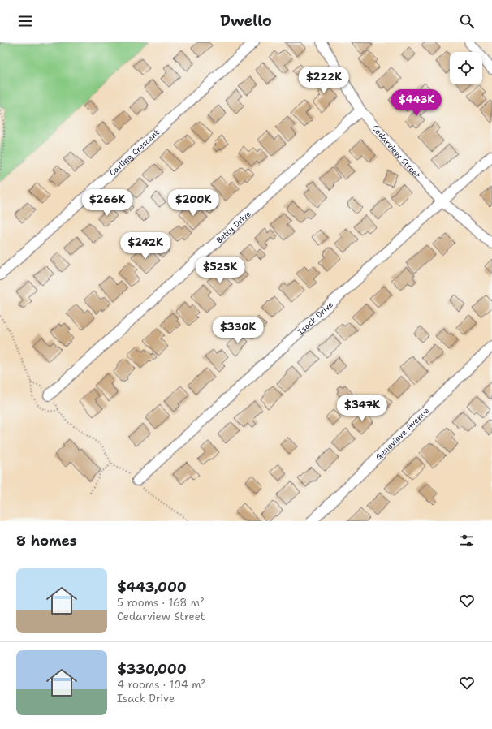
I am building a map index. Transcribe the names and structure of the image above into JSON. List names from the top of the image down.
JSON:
{
  "streets": {
    "street": [
      "Carling Crescent",
      "Cedarview Street",
      "Betty Drive",
      "Isack Drive",
      "Genevieve Avenue"
    ]
  },
  "crossings": [
    ["Cedarview Street", "Betty Drive"],
    ["Cedarview Street", "Isack Drive"]
  ],
  "page": {
    "header": "Dwello",
    "price": [
      "$222K",
      "$443K",
      "$266K",
      "$200K",
      "$242K",
      "$525K",
      "$330K",
      "$347K"
    ],
    "heading": "8 homes",
    "list": [
      {
        "name": "$443,000",
        "note": "5 rooms · 168 m² · Cedarview Street"
      },
      {
        "name": "$330,000",
        "note": "4 rooms · 104 m² · Isack Drive"
      }
    ]
  }
}
